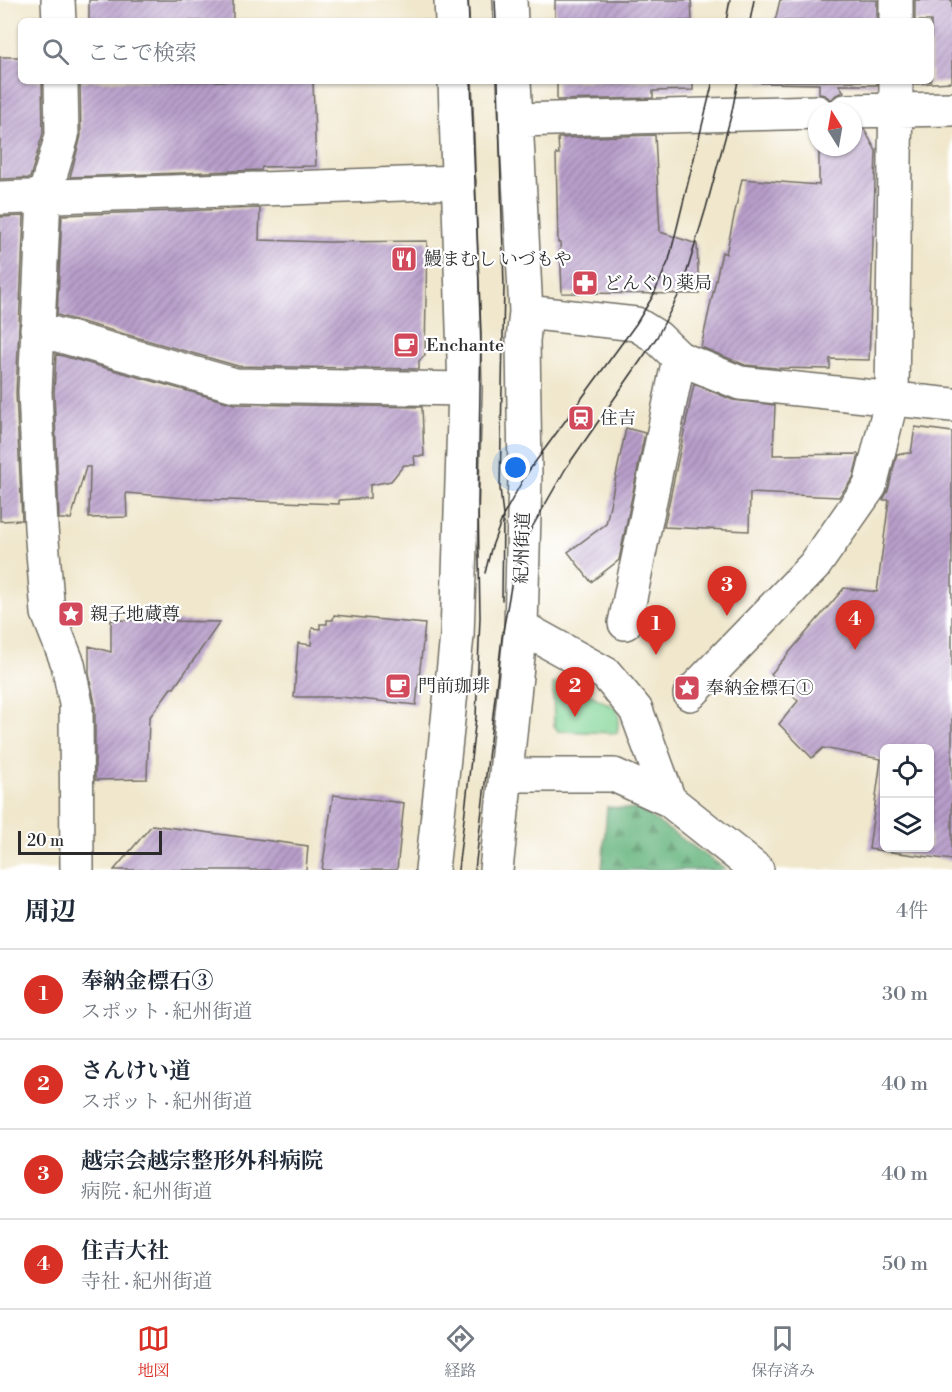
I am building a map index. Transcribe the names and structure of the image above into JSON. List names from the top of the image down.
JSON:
{
  "streets": {
    "street": ["紀州街道"]
  },
  "places": {
    "restaurant": ["鰻まむし いづもや"],
    "pharmacy": ["どんぐり薬局"],
    "cafe": ["Enchante", "門前珈琲"],
    "station": ["住吉"],
    "place": ["親子地蔵尊", "奉納金標石①"]
  },
  "scale_bar": "20 m",
  "north": "top",
  "page": {
    "search": "ここで検索",
    "pins": [
      "3",
      "4",
      "1",
      "2"
    ],
    "scale": "20 m",
    "heading": ["周辺", "4件"],
    "list": [
      {
        "mark": "1",
        "name": "奉納金標石③",
        "note": "スポット · 紀州街道",
        "value": "30 m"
      },
      {
        "mark": "2",
        "name": "さんけい道",
        "note": "スポット · 紀州街道",
        "value": "40 m"
      },
      {
        "mark": "3",
        "name": "越宗会越宗整形外科病院",
        "note": "病院 · 紀州街道",
        "value": "40 m"
      },
      {
        "mark": "4",
        "name": "住吉大社",
        "note": "寺社 · 紀州街道",
        "value": "50 m"
      }
    ],
    "nav": ["地図", "経路", "保存済み"]
  }
}
